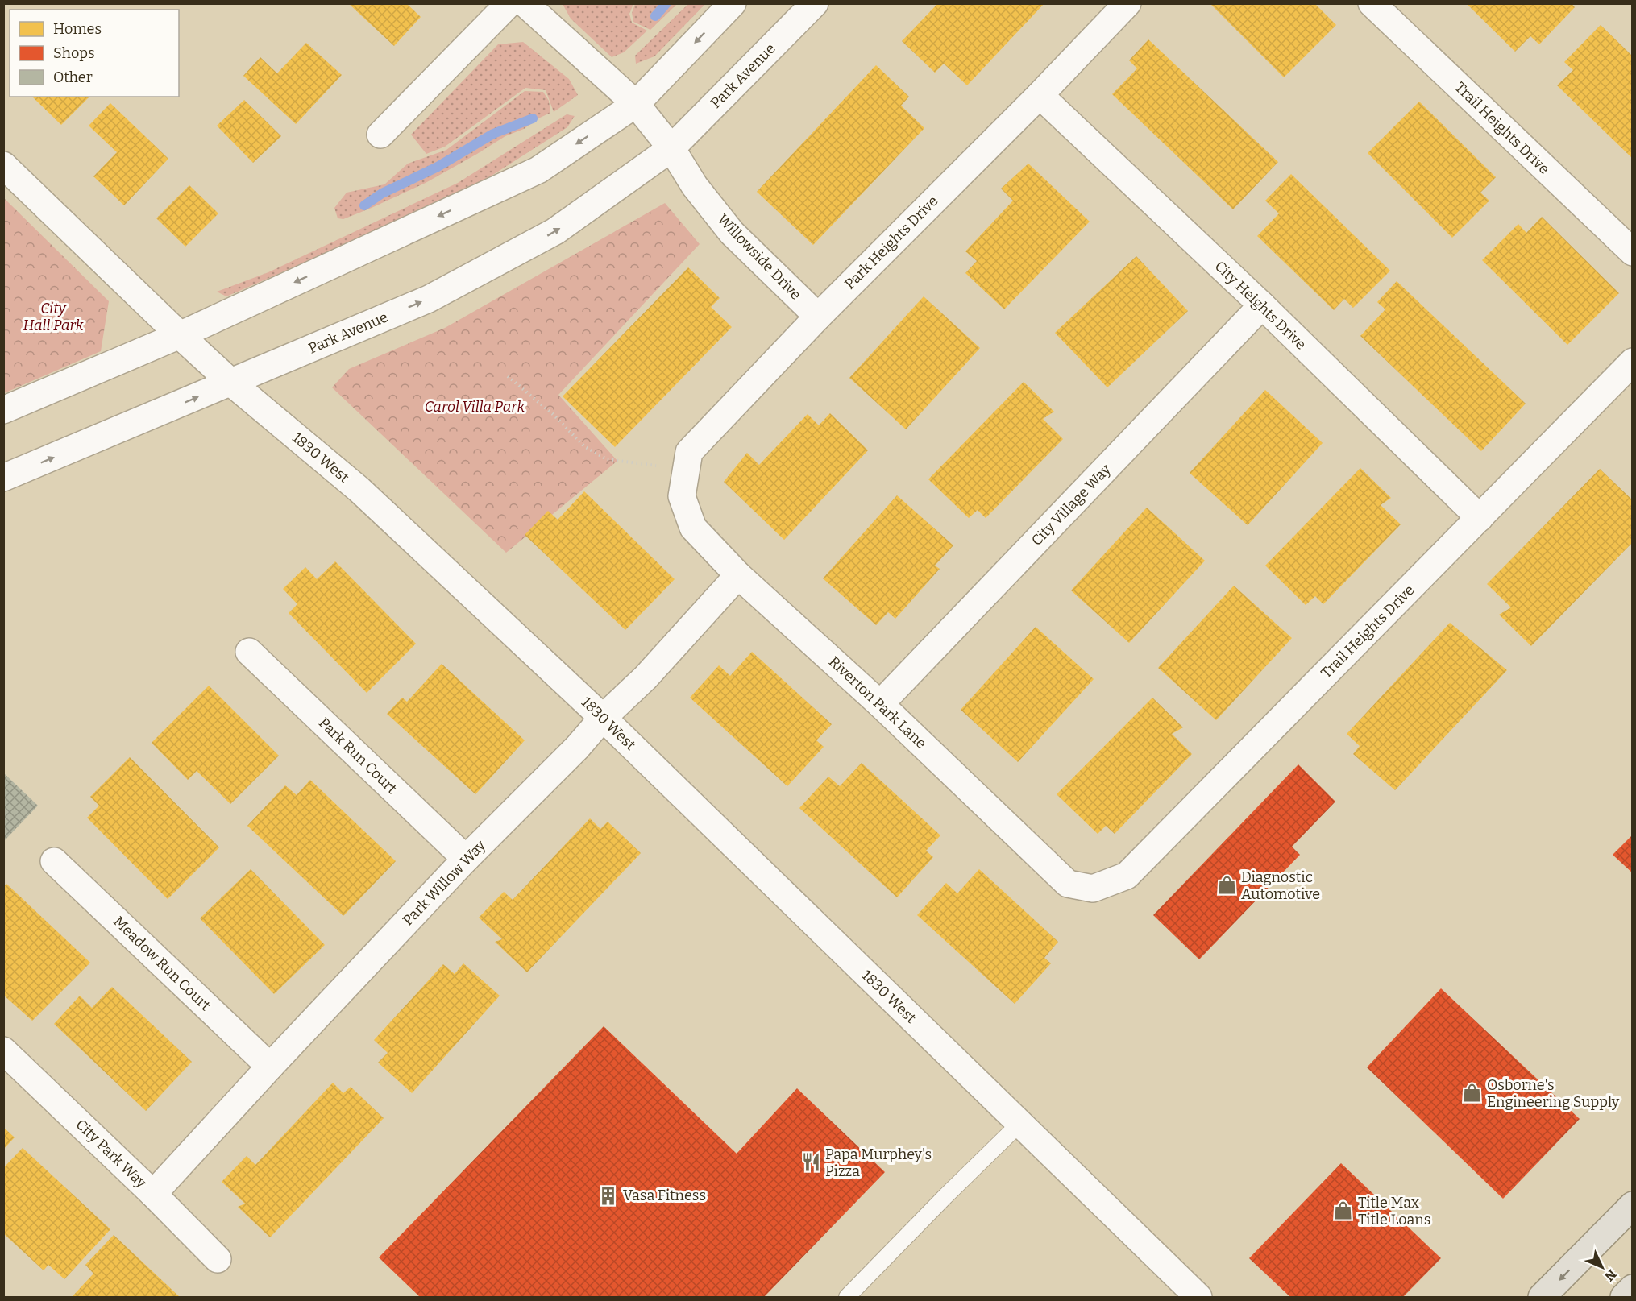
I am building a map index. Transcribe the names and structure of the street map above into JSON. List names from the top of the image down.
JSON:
{
  "streets": {
    "street": [
      "Park Avenue",
      "Trail Heights Drive",
      "Park Heights Drive",
      "Willowside Drive",
      "City Heights Drive",
      "1830 West",
      "City Village Way",
      "Riverton Park Lane",
      "Park Run Court",
      "Park Willow Way",
      "Meadow Run Court",
      "City Park Way"
    ]
  },
  "crossings": [
    ["Park Avenue", "Willowside Drive"],
    ["Park Avenue", "1830 West"],
    ["Trail Heights Drive", "City Heights Drive"],
    ["Trail Heights Drive", "Riverton Park Lane"],
    ["Park Heights Drive", "Willowside Drive"],
    ["Park Heights Drive", "City Heights Drive"],
    ["Park Heights Drive", "Riverton Park Lane"],
    ["City Heights Drive", "City Village Way"],
    ["1830 West", "Park Willow Way"],
    ["City Village Way", "Riverton Park Lane"],
    ["Riverton Park Lane", "Park Willow Way"],
    ["Park Run Court", "Park Willow Way"],
    ["Park Willow Way", "Meadow Run Court"],
    ["Park Willow Way", "City Park Way"]
  ],
  "parks": ["City Hall Park", "Carol Villa Park"],
  "places": {
    "shop": ["Diagnostic Automotive", "Osborne's Engineering Supply", "Title Max Title Loans"],
    "restaurant": ["Papa Murphey's Pizza"],
    "building": ["Vasa Fitness"]
  },
  "legend": ["Homes", "Shops", "Other"],
  "north": "bottom right"
}
